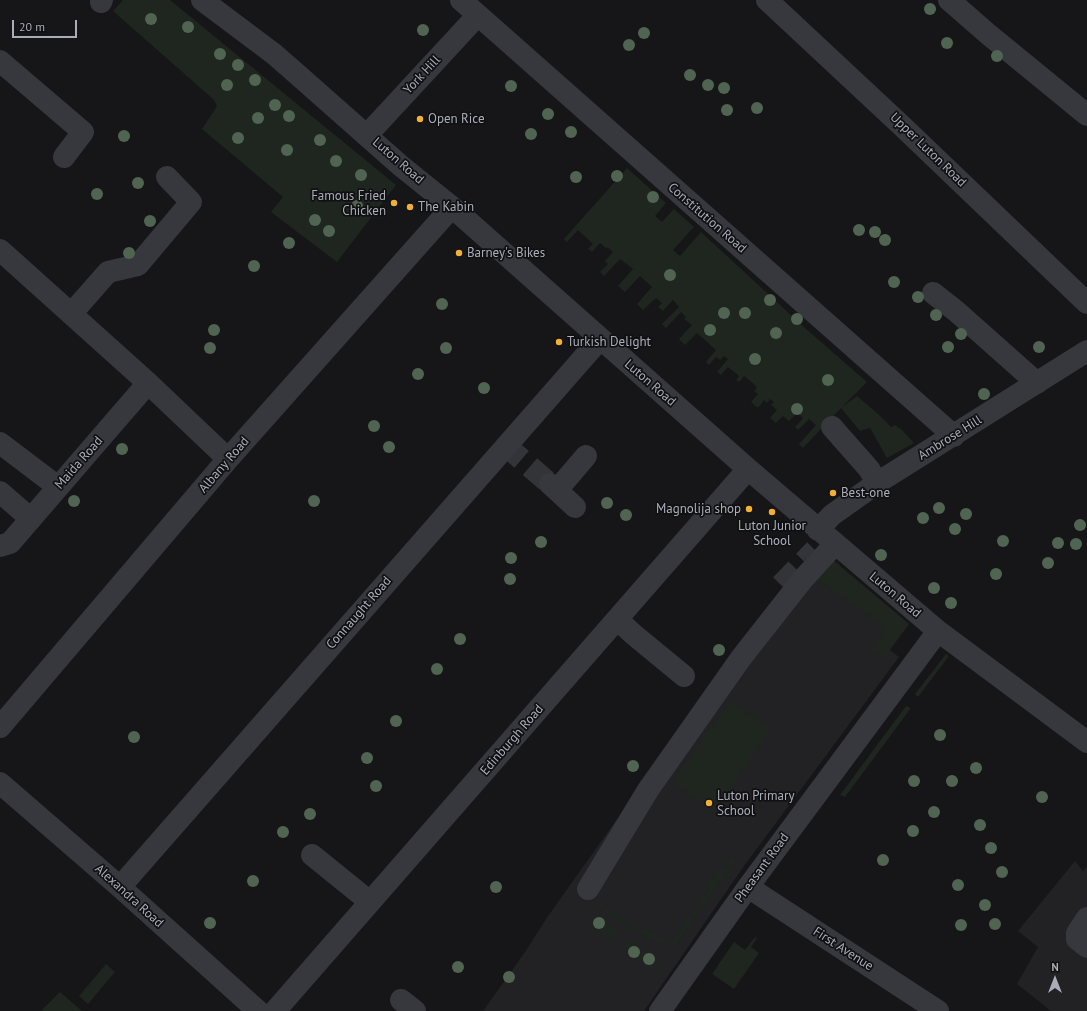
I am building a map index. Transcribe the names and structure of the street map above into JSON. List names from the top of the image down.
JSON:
{
  "streets": {
    "street": [
      "York Hill",
      "Upper Luton Road",
      "Luton Road",
      "Constitution Road",
      "Ambrose Hill",
      "Maida Road",
      "Albany Road",
      "Connaught Road",
      "Edinburgh Road",
      "Pheasant Road",
      "Alexandra Road",
      "First Avenue"
    ]
  },
  "crossings": [
    ["York Hill", "Luton Road"],
    ["York Hill", "Constitution Road"],
    ["Luton Road", "Ambrose Hill"],
    ["Luton Road", "Albany Road"],
    ["Luton Road", "Connaught Road"],
    ["Luton Road", "Edinburgh Road"],
    ["Luton Road", "Pheasant Road"],
    ["Constitution Road", "Ambrose Hill"],
    ["Connaught Road", "Alexandra Road"],
    ["Pheasant Road", "First Avenue"]
  ],
  "places": [
    "Open Rice",
    "Famous Fried Chicken",
    "The Kabin",
    "Barney's Bikes",
    "Turkish Delight",
    "Best-one",
    "Magnolija shop",
    "Luton Junior School",
    "Luton Primary School"
  ],
  "scale_bar": "20 m",
  "north": "top"
}
